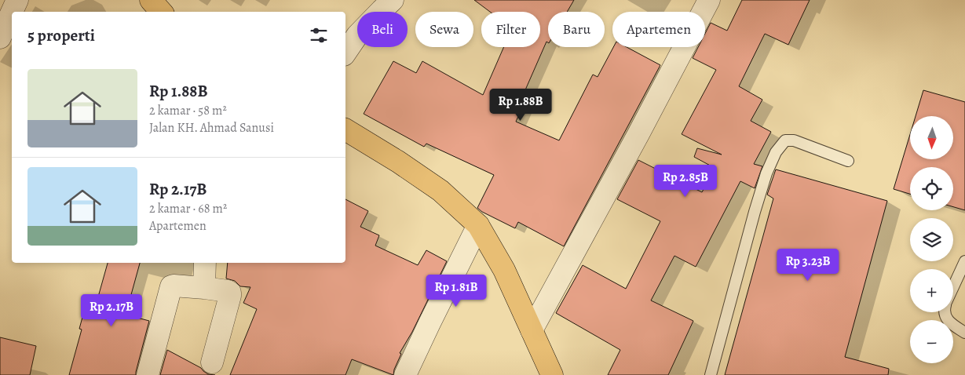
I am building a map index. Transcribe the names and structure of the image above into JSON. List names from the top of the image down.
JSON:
{
  "north": "bottom",
  "page": {
    "chip": [
      "Beli",
      "Sewa",
      "Filter",
      "Baru",
      "Apartemen"
    ],
    "heading": "5 properti",
    "list": [
      {
        "name": "Rp 1.88B",
        "note": "2 kamar · 58 m² · Jalan KH. Ahmad Sanusi"
      },
      {
        "name": "Rp 2.17B",
        "note": "2 kamar · 68 m² · Apartemen"
      }
    ],
    "price": [
      "Rp 1.88B",
      "Rp 2.85B",
      "Rp 3.23B",
      "Rp 1.81B",
      "Rp 2.17B"
    ],
    "map_buttons": ["+", "−"]
  }
}
